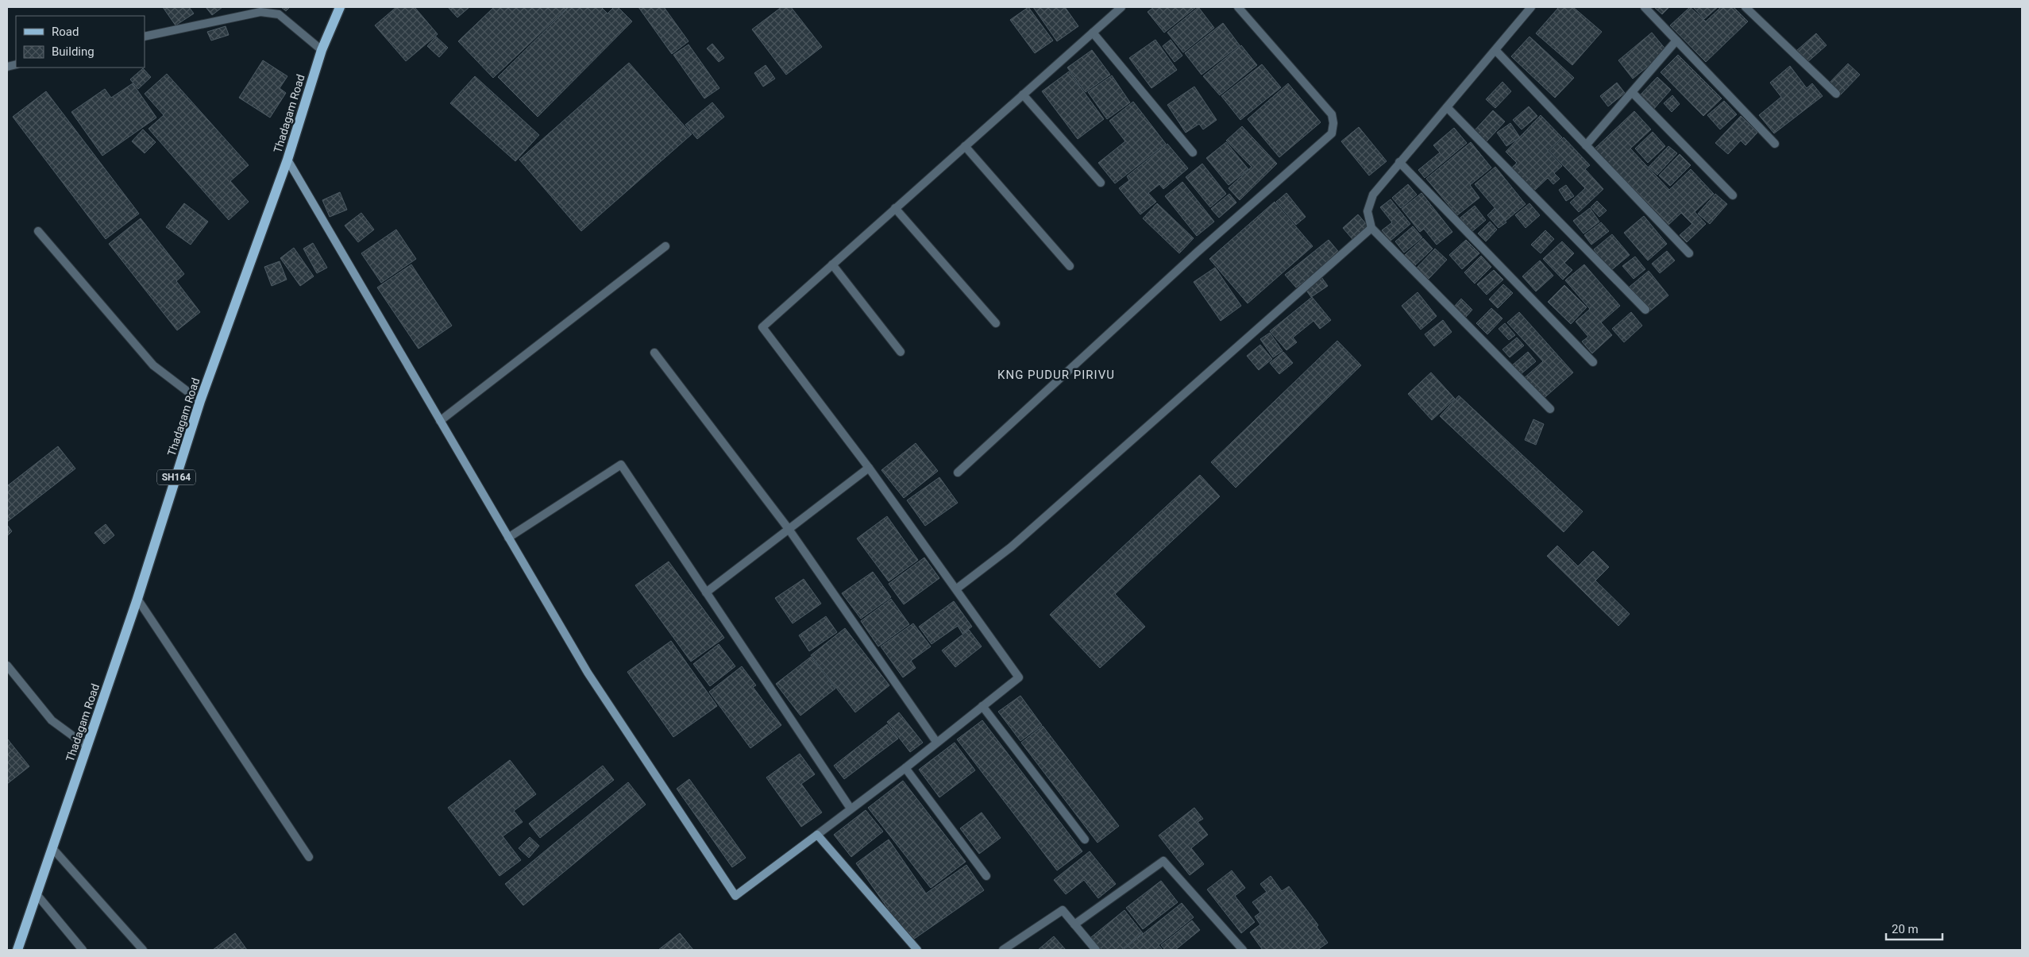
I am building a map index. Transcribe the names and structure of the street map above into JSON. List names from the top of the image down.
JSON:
{
  "streets": {
    "main road": ["Thadagam Road", "SH164"]
  },
  "districts": ["KNG PUDUR PIRIVU"],
  "legend": ["Road", "Building"],
  "scale_bar": "20 m"
}
